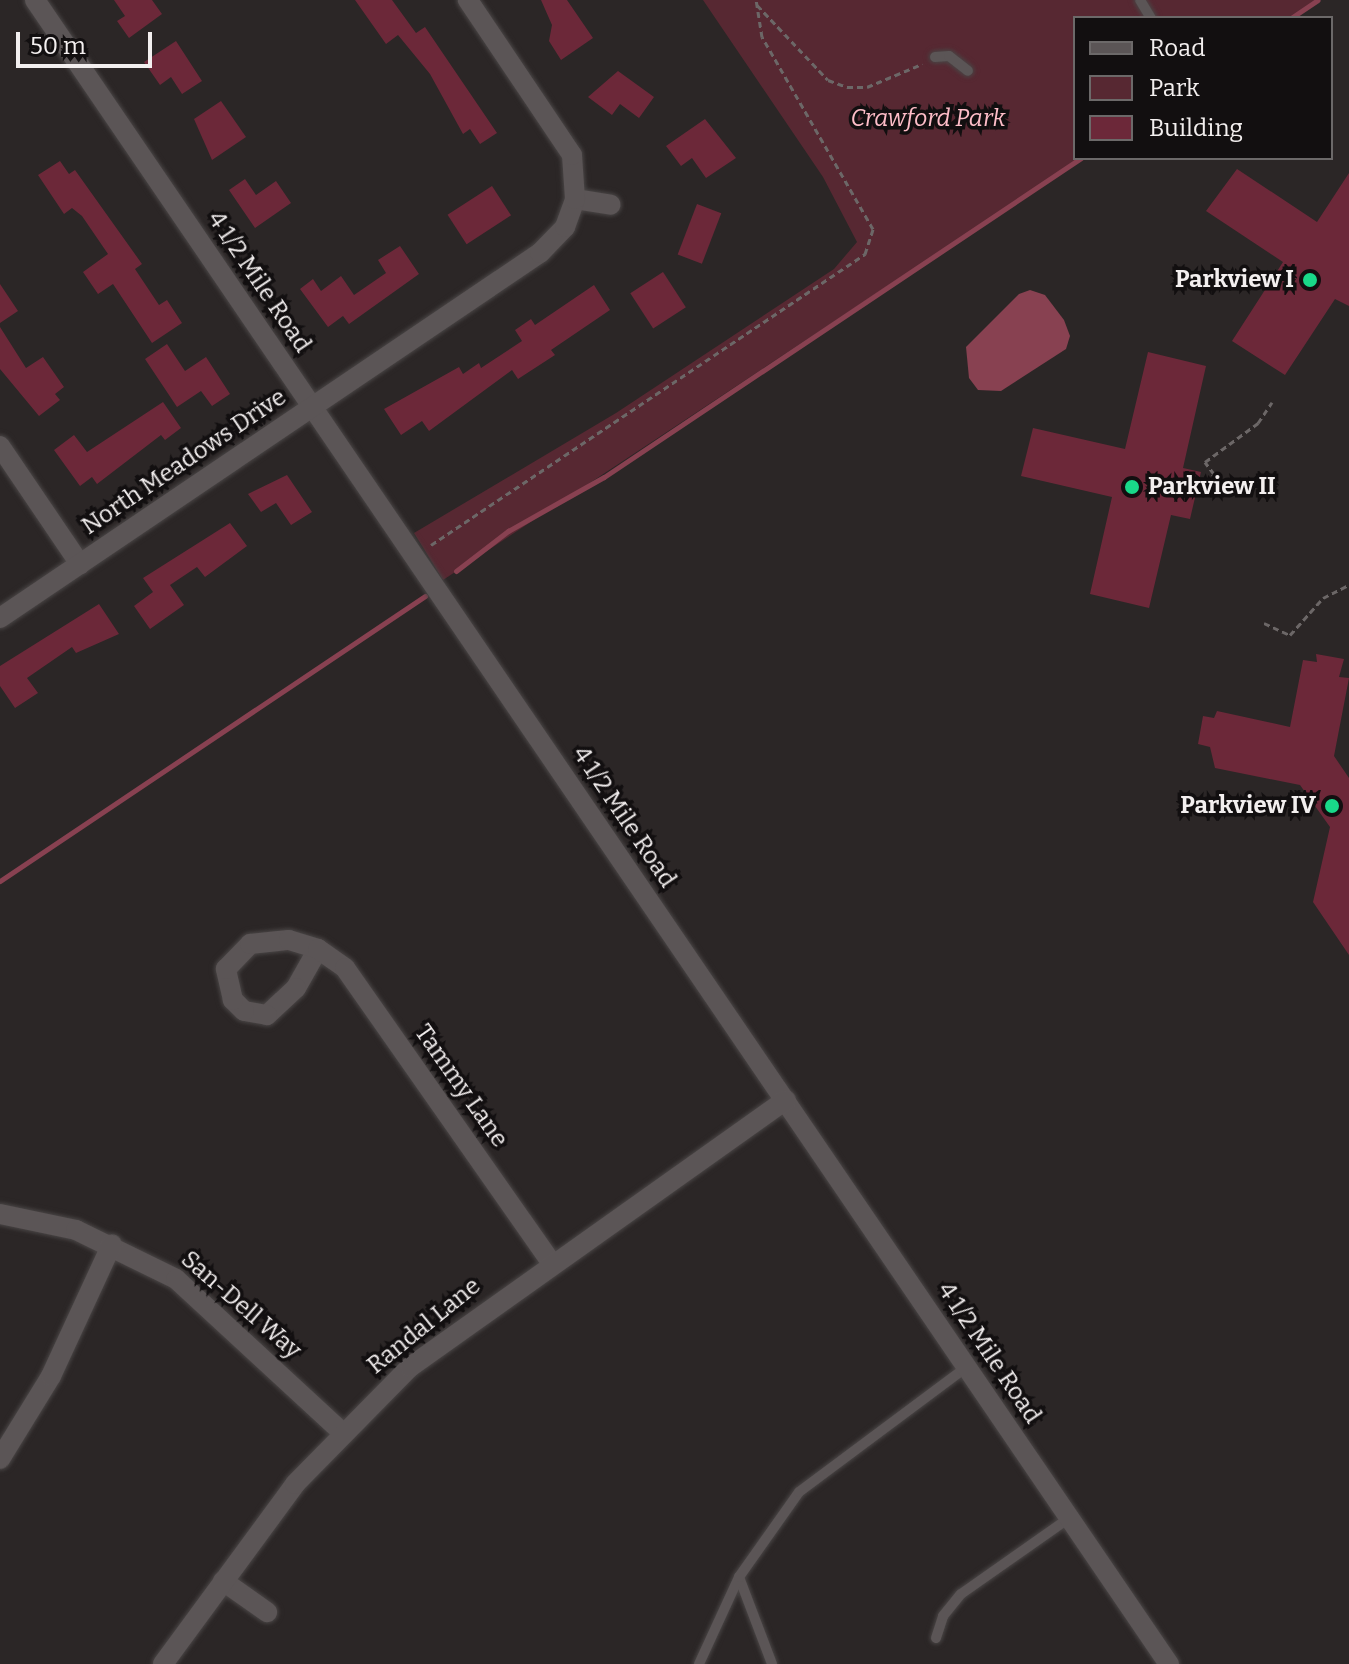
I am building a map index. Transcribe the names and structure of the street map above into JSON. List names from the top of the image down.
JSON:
{
  "streets": {
    "street": [
      "4 1/2 Mile Road",
      "North Meadows Drive",
      "Tammy Lane",
      "San-Dell Way",
      "Randal Lane"
    ]
  },
  "crossings": [
    ["4 1/2 Mile Road", "North Meadows Drive"],
    ["4 1/2 Mile Road", "Randal Lane"],
    ["Tammy Lane", "Randal Lane"],
    ["San-Dell Way", "Randal Lane"]
  ],
  "parks": ["Crawford Park"],
  "places": ["Parkview I", "Parkview II", "Parkview IV"],
  "legend": ["Road", "Park", "Building"],
  "scale_bar": "50 m"
}
